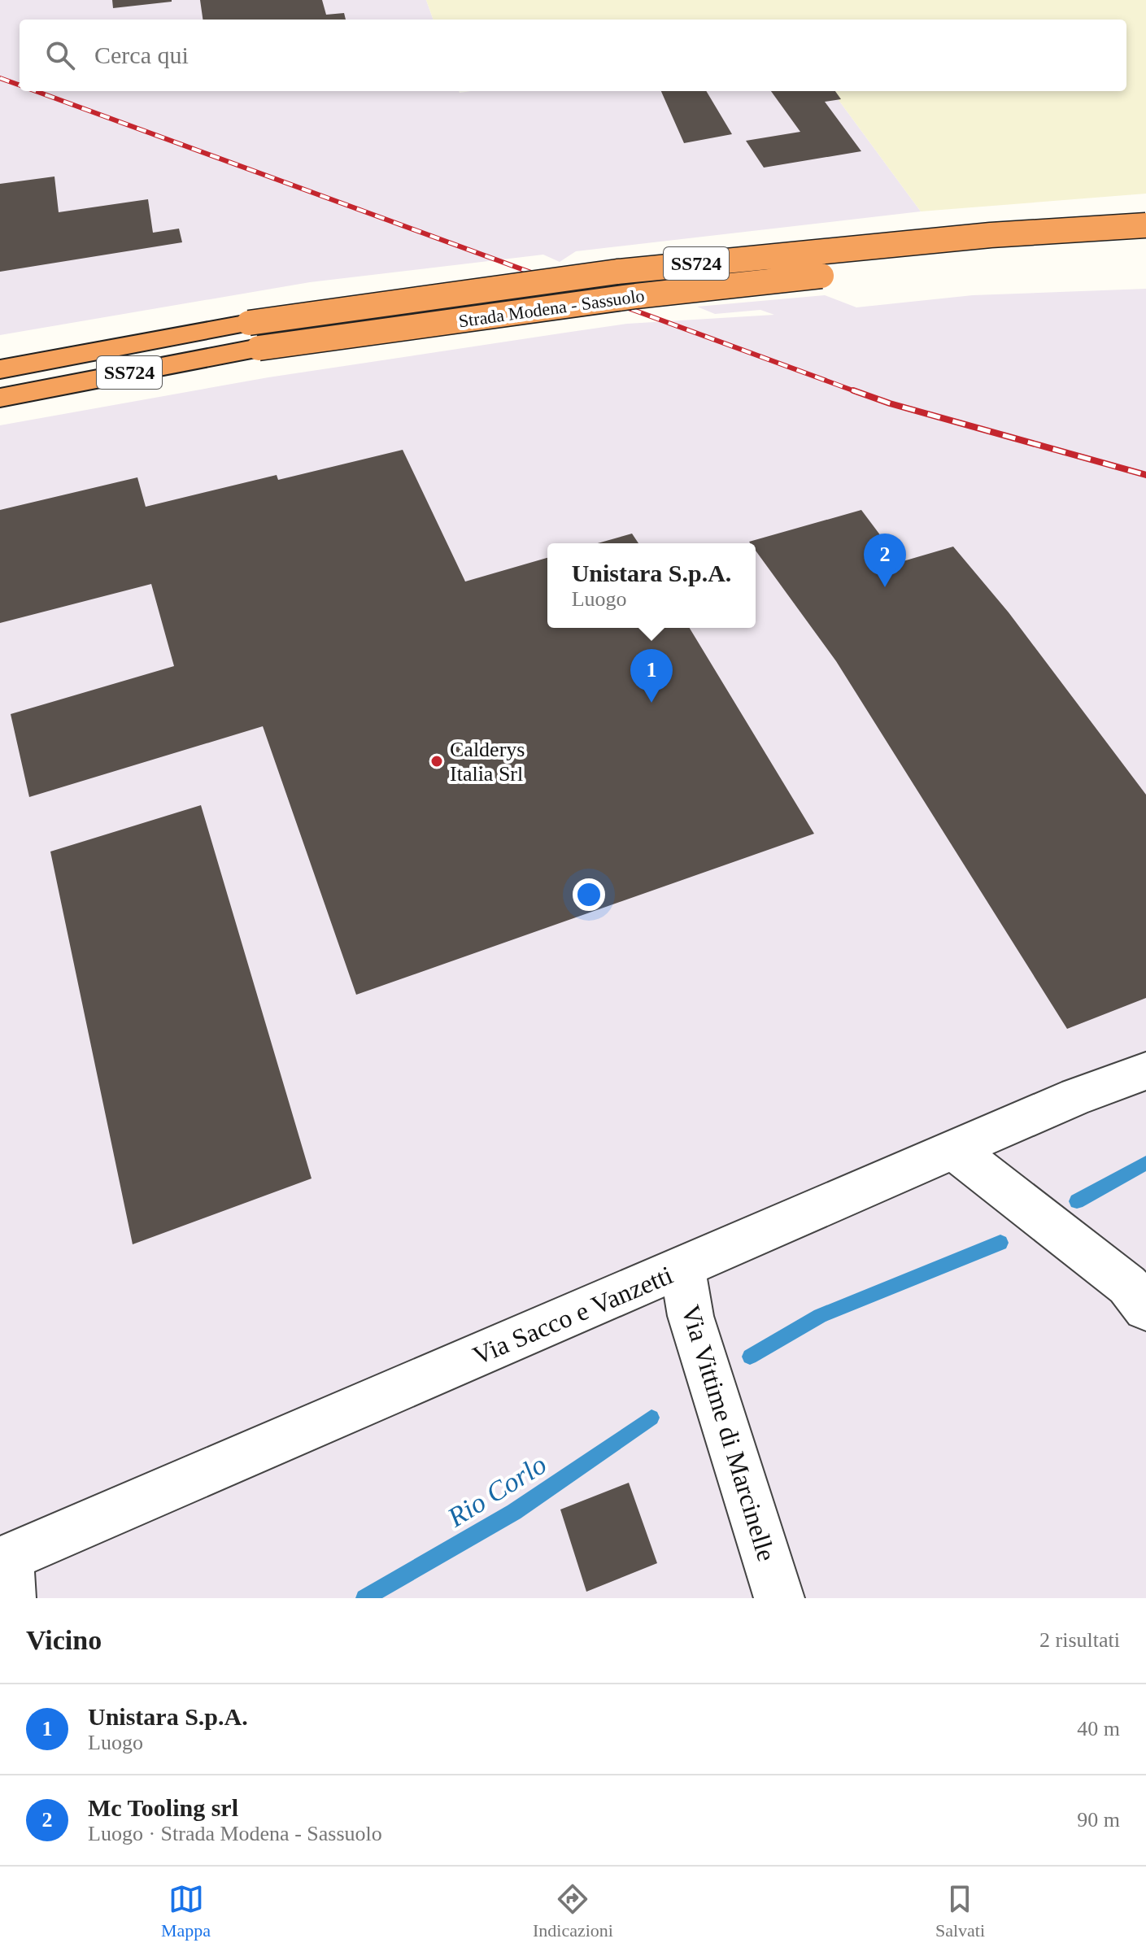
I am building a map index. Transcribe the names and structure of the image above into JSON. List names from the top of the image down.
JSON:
{
  "streets": {
    "highway": ["SS724", "Strada Modena - Sassuolo"],
    "street": ["Via Sacco e Vanzetti", "Via Vittime di Marcinelle"]
  },
  "crossings": [
    ["Via Sacco e Vanzetti", "Via Vittime di Marcinelle"]
  ],
  "water": ["Rio Corlo"],
  "places": ["Calderys Italia Srl"],
  "page": {
    "search": "Cerca qui",
    "pins": ["2", "1"],
    "popup": ["Unistara S.p.A.", "Luogo"],
    "heading": ["Vicino", "2 risultati"],
    "list": [
      {
        "mark": "1",
        "name": "Unistara S.p.A.",
        "note": "Luogo",
        "value": "40 m"
      },
      {
        "mark": "2",
        "name": "Mc Tooling srl",
        "note": "Luogo · Strada Modena - Sassuolo",
        "value": "90 m"
      }
    ],
    "nav": ["Mappa", "Indicazioni", "Salvati"]
  }
}
